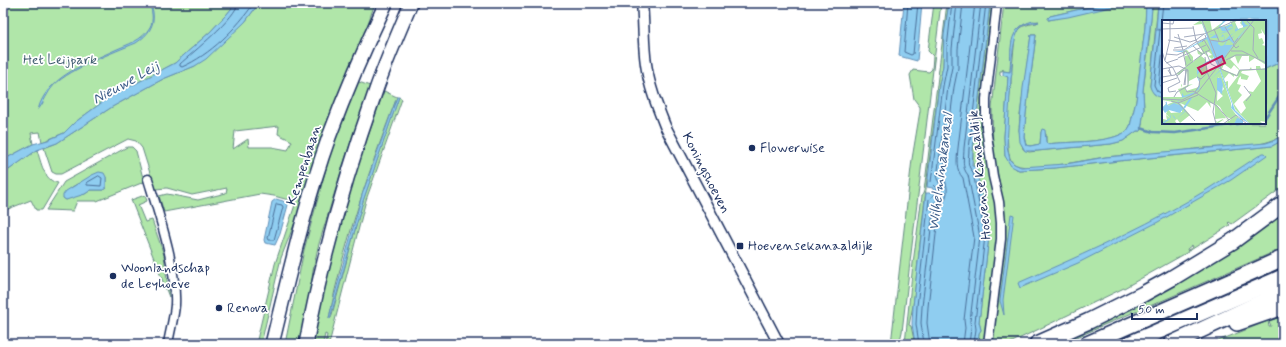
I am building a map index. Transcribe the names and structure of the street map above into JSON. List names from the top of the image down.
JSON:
{
  "streets": {
    "highway": ["Kempenbaan"],
    "street": ["Koningshoeven", "Hoevense Kanaaldijk"]
  },
  "water": ["Nieuwe Leij", "Wilhelminakanaal"],
  "parks": ["Het Leijpark"],
  "places": {
    "other": ["Flowerwise", "Woonlandschap de Leyhoeve", "Renova"],
    "transit": ["Hoevensekanaaldijk"]
  },
  "scale_bar": "50 m"
}
